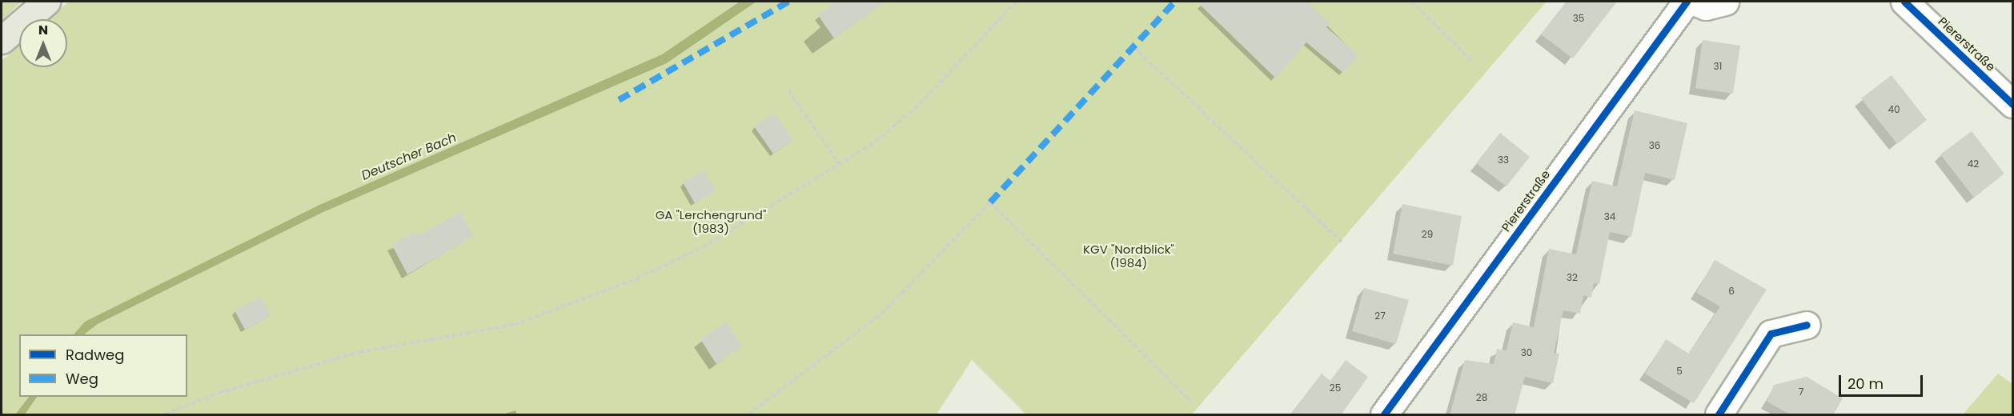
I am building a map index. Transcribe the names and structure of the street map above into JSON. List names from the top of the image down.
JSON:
{
  "streets": {
    "street": ["Piererstraße"]
  },
  "water": ["Deutscher Bach"],
  "parks": ["GA \"Lerchengrund\" (1983)", "KGV \"Nordblick\" (1984)"],
  "house_numbers": [
    "35",
    "31",
    "40",
    "36",
    "33",
    "42",
    "34",
    "29",
    "32",
    "6",
    "27",
    "30",
    "5",
    "25",
    "7",
    "28"
  ],
  "legend": ["Radweg", "Weg"],
  "scale_bar": "20 m",
  "north": "top"
}
